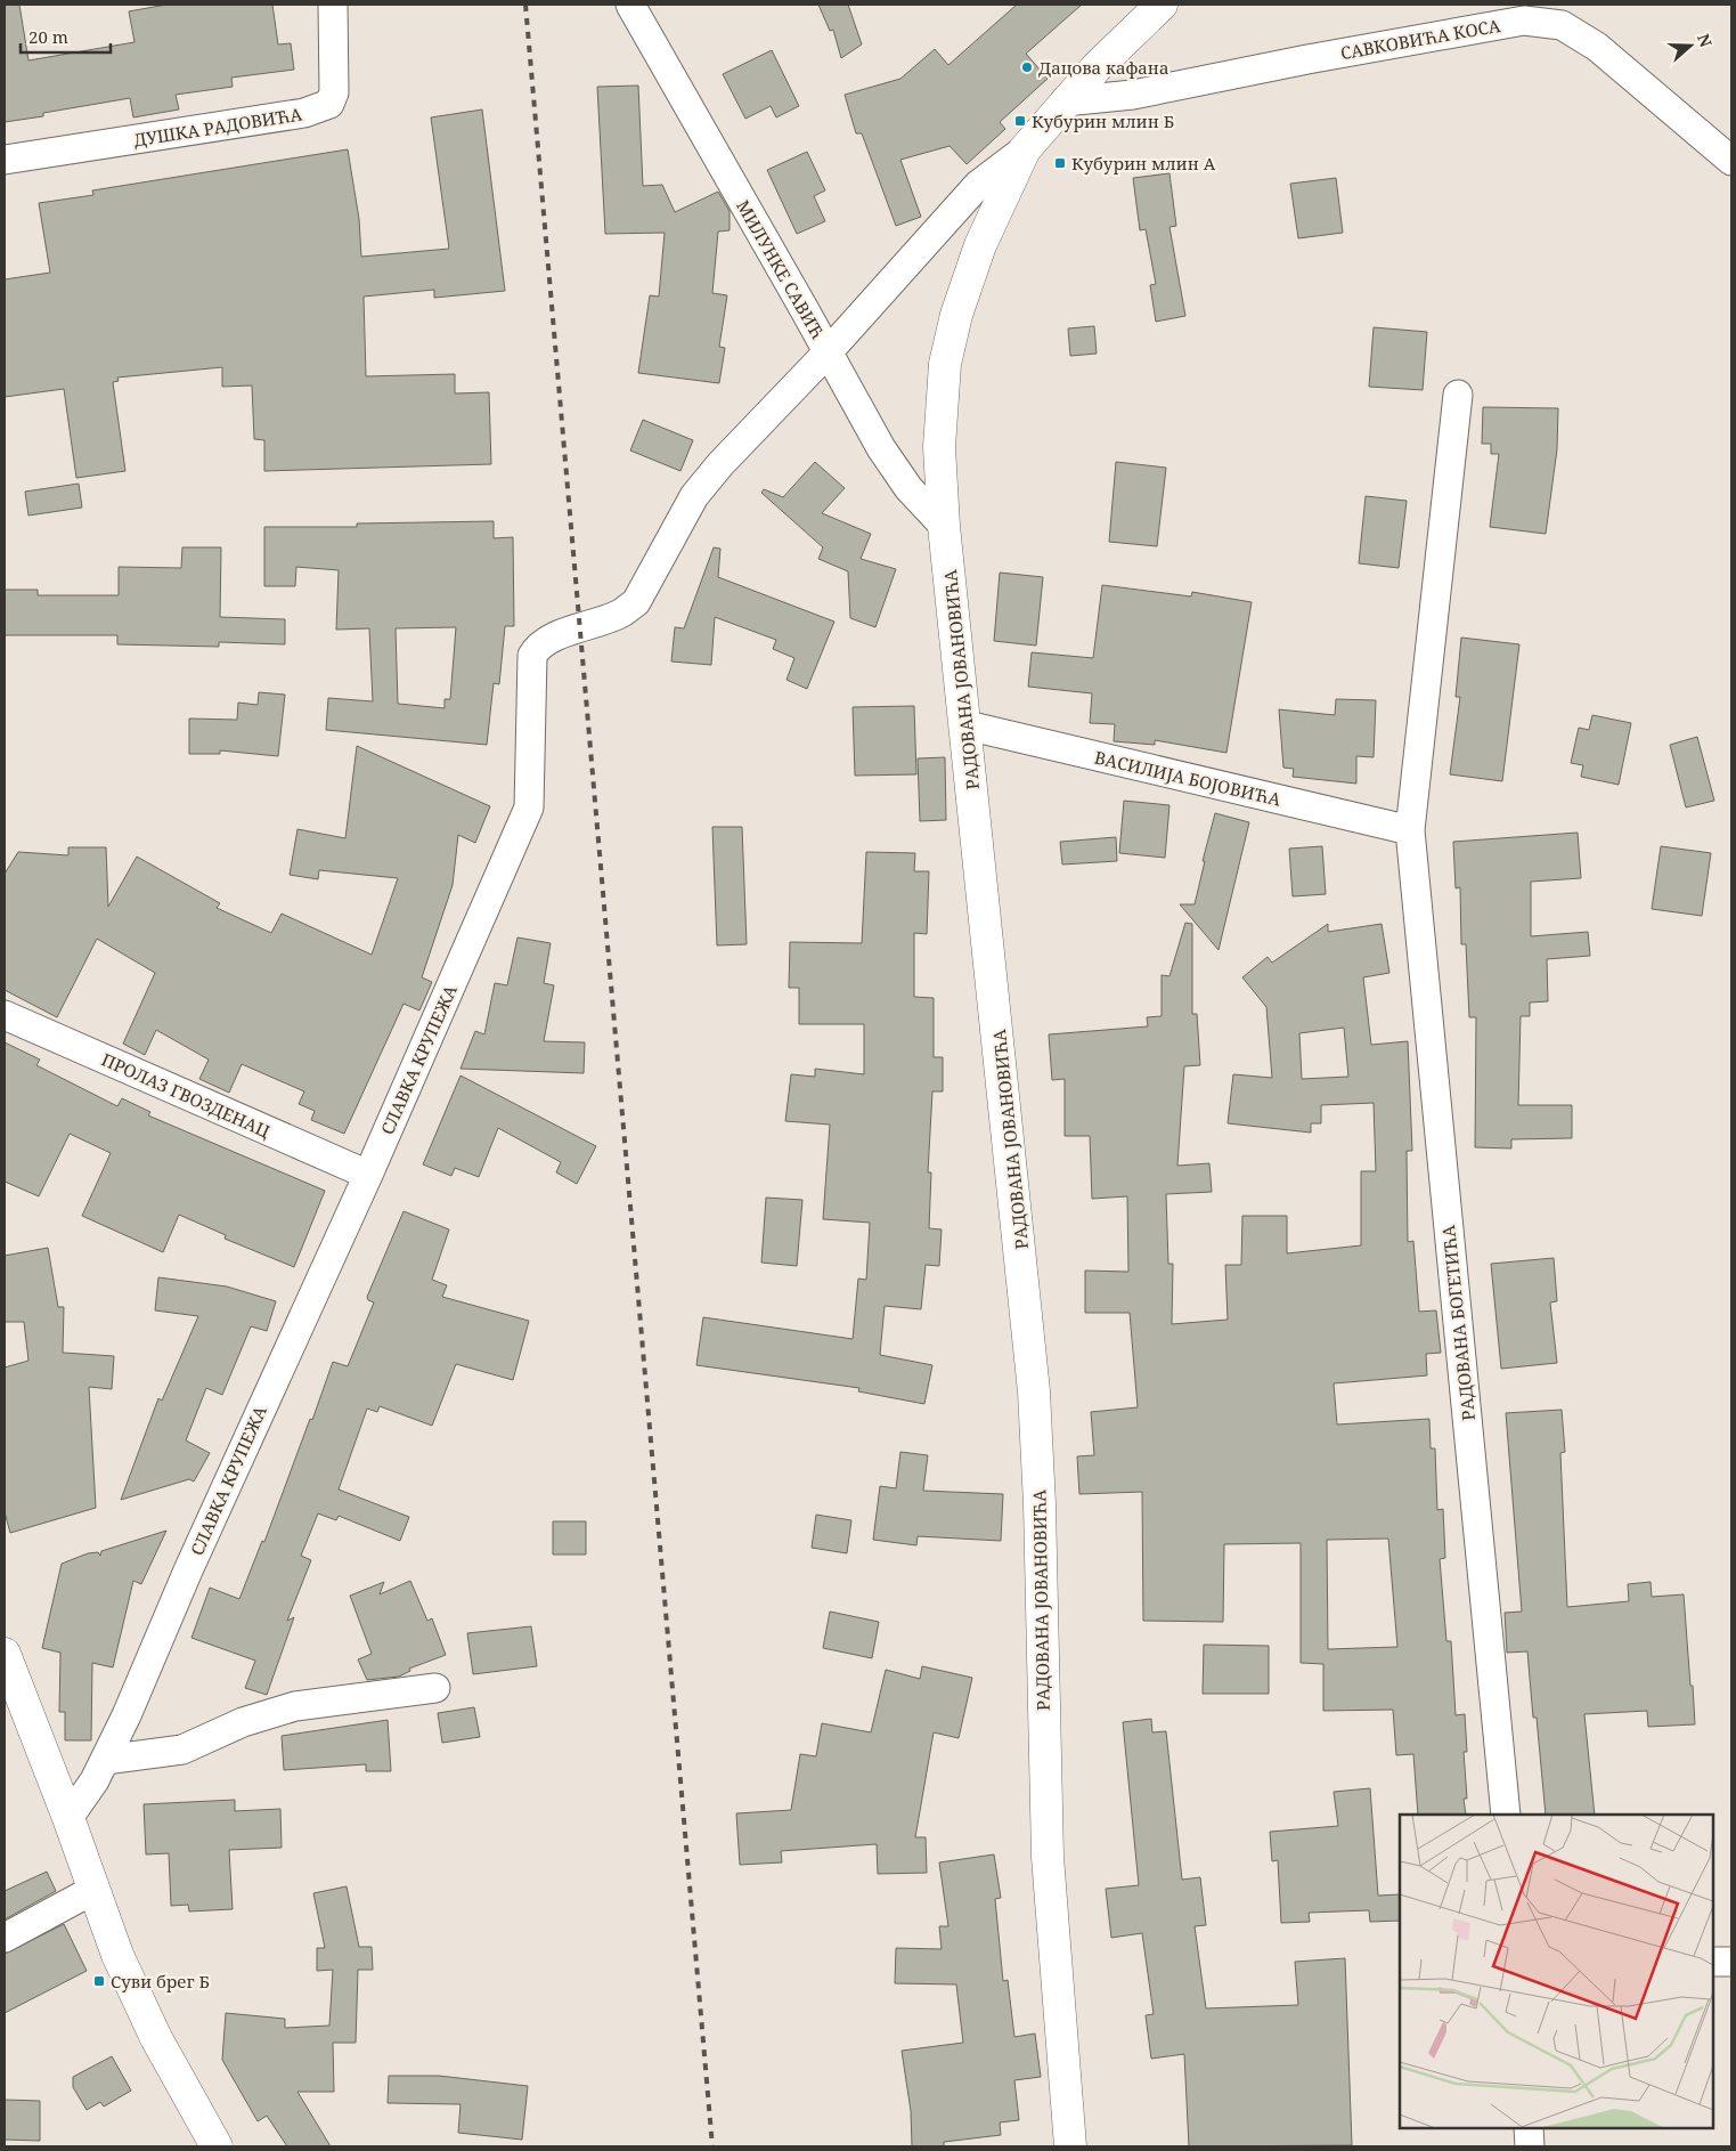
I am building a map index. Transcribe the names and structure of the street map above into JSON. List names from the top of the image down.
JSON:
{
  "streets": {
    "main road": ["РАДОВАНА ЈОВАНОВИЋА"],
    "street": [
      "САВКОВИЋА КОСА",
      "ДУШКА РАДОВИЋА",
      "МИЛУНКЕ САВИЋ",
      "ВАСИЛИЈА БОЈОВИЋА",
      "СЛАВКА КРУПЕЖА",
      "ПРОЛАЗ ГВОЗДЕНАЦ",
      "РАДОВАНА БОГЕТИЋА"
    ]
  },
  "crossings": [
    ["САВКОВИЋА КОСА", "РАДОВАНА ЈОВАНОВИЋА"],
    ["МИЛУНКЕ САВИЋ", "РАДОВАНА ЈОВАНОВИЋА"],
    ["МИЛУНКЕ САВИЋ", "СЛАВКА КРУПЕЖА"],
    ["РАДОВАНА ЈОВАНОВИЋА", "ВАСИЛИЈА БОЈОВИЋА"],
    ["ВАСИЛИЈА БОЈОВИЋА", "РАДОВАНА БОГЕТИЋА"],
    ["СЛАВКА КРУПЕЖА", "ПРОЛАЗ ГВОЗДЕНАЦ"]
  ],
  "places": {
    "other": ["Дацова кафана"],
    "transit": ["Кубурин млин Б", "Кубурин млин А", "Суви брег Б"]
  },
  "scale_bar": "20 m",
  "north": "right"
}
